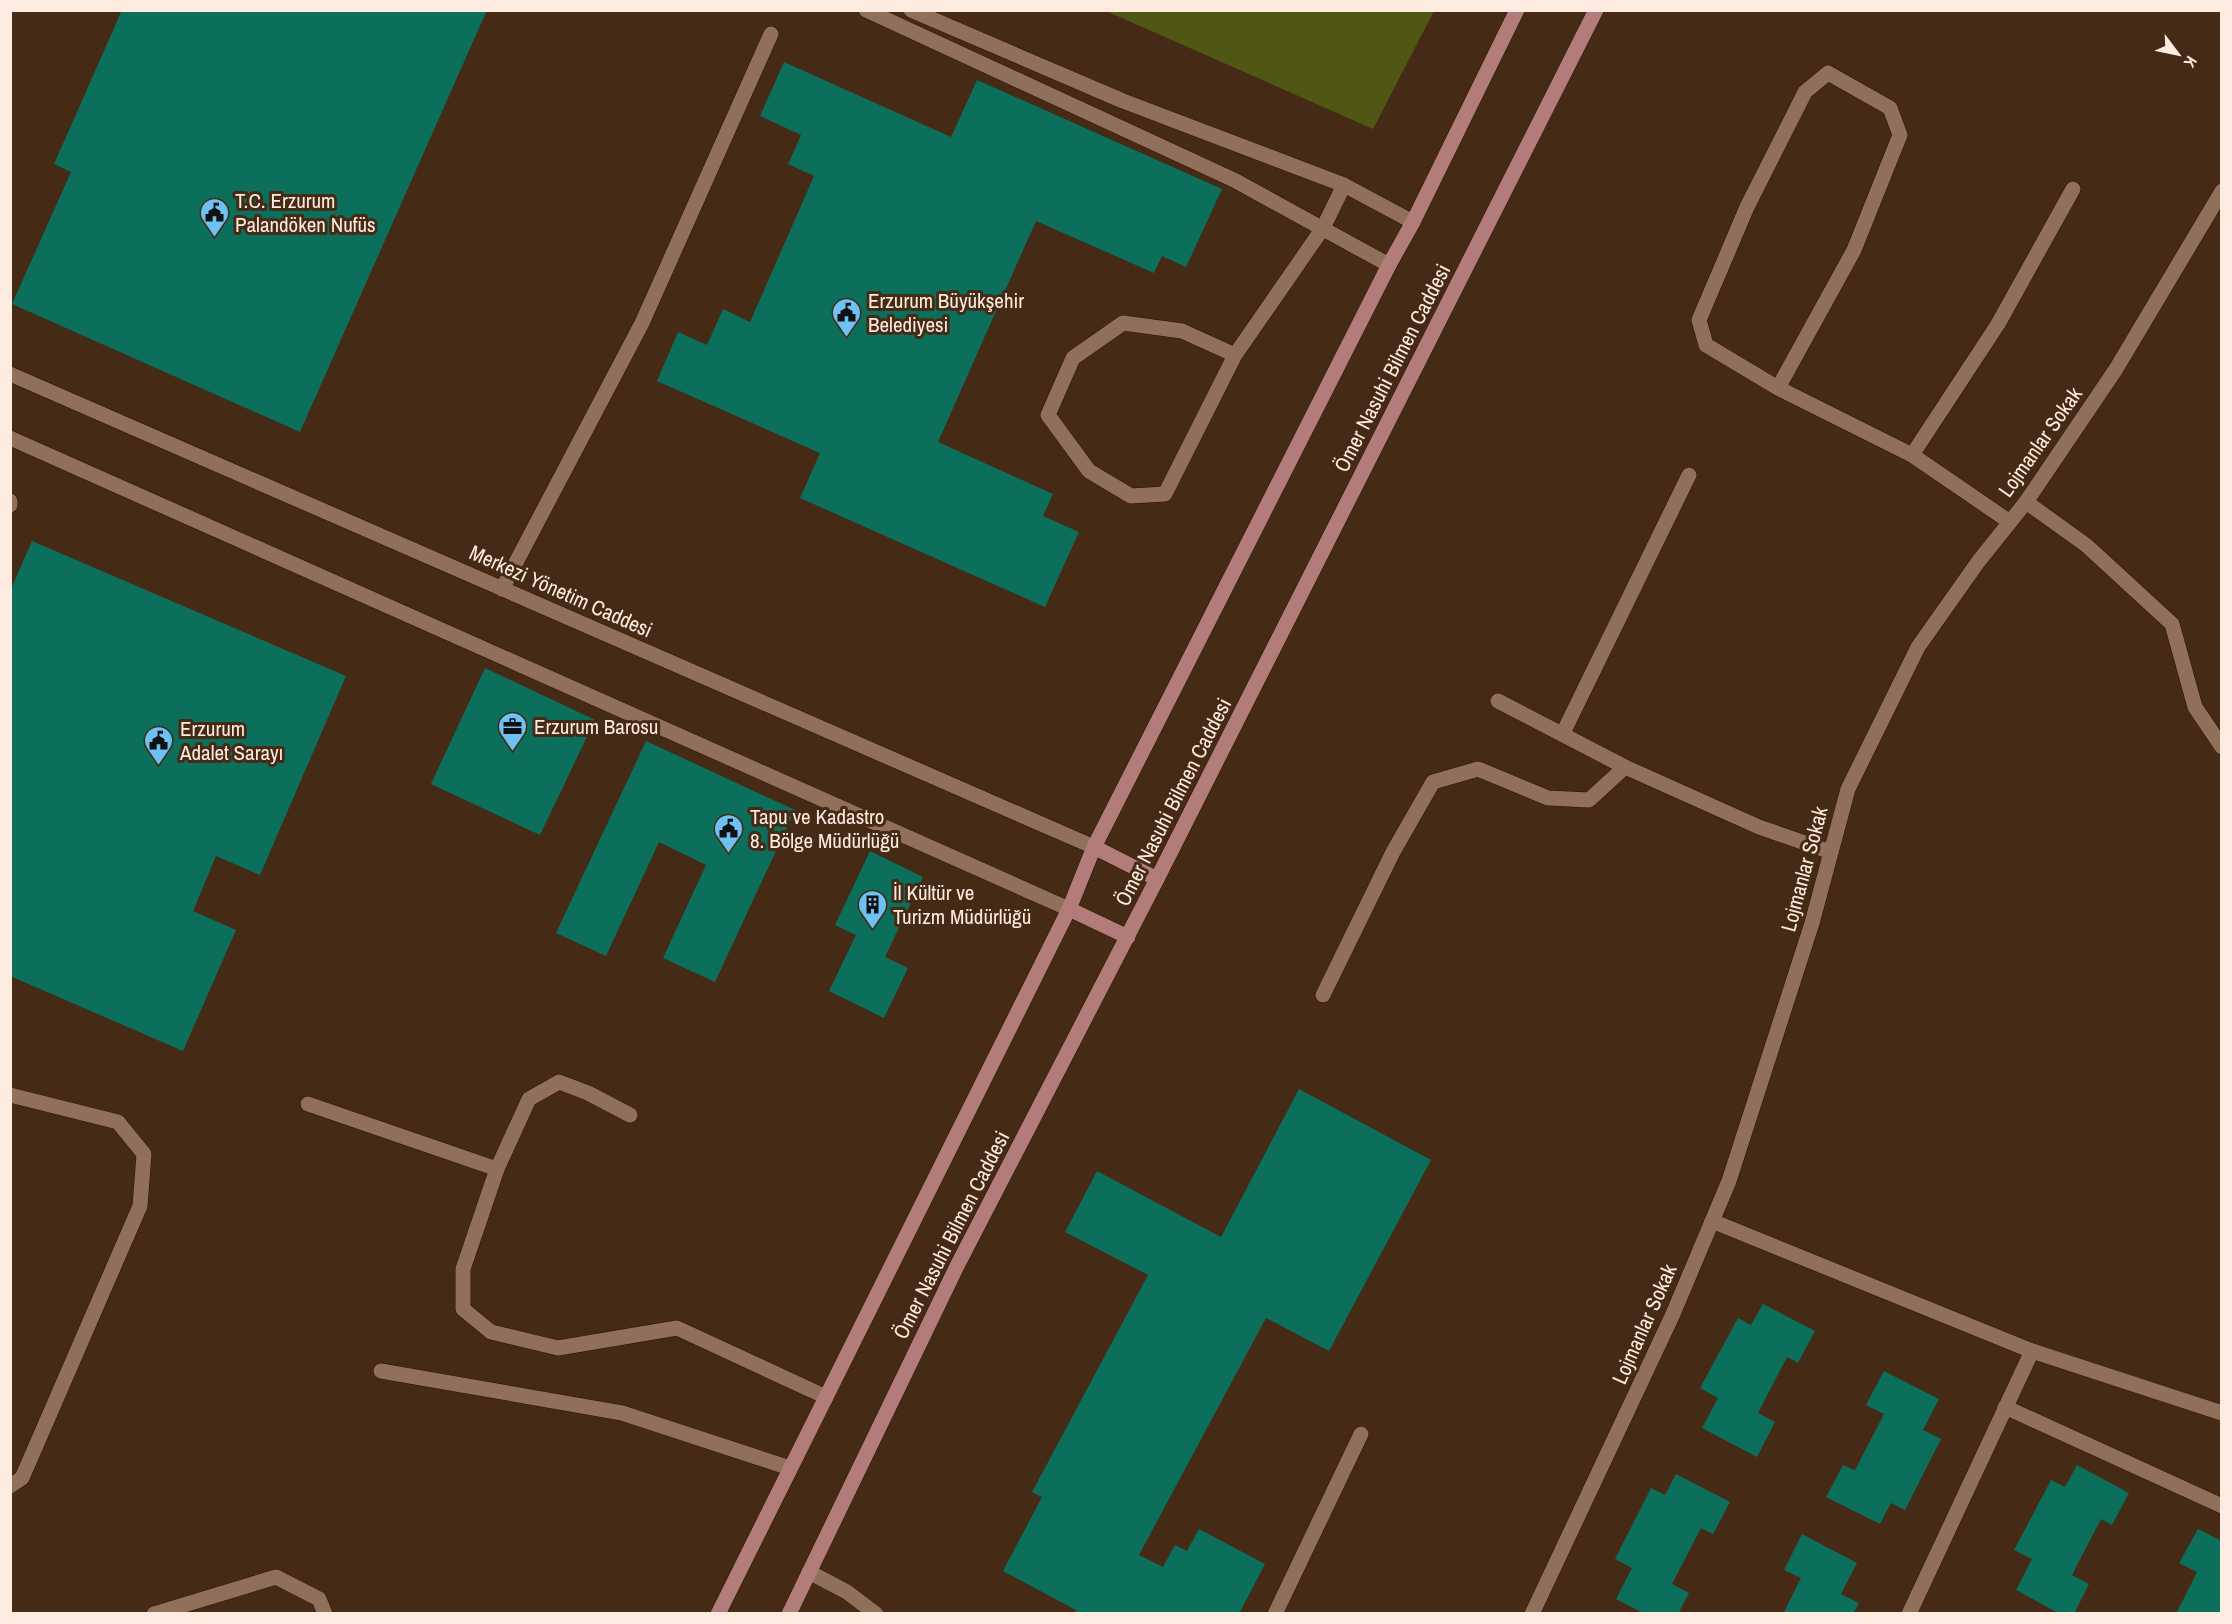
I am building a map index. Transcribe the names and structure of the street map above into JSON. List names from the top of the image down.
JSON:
{
  "streets": {
    "main road": ["Ömer Nasuhi Bilmen Caddesi"],
    "street": ["Lojmanlar Sokak", "Merkezi Yönetim Caddesi"]
  },
  "crossings": [
    ["Ömer Nasuhi Bilmen Caddesi", "Merkezi Yönetim Caddesi"]
  ],
  "places": {
    "public building": [
      "T.C. Erzurum Palandöken Nufüs",
      "Erzurum Büyükşehir Belediyesi",
      "Erzurum Adalet Sarayı",
      "Tapu ve Kadastro 8. Bölge Müdürlüğü"
    ],
    "office": ["Erzurum Barosu"],
    "building": ["İl Kültür ve Turizm Müdürlüğü"]
  },
  "north": "bottom right"
}
